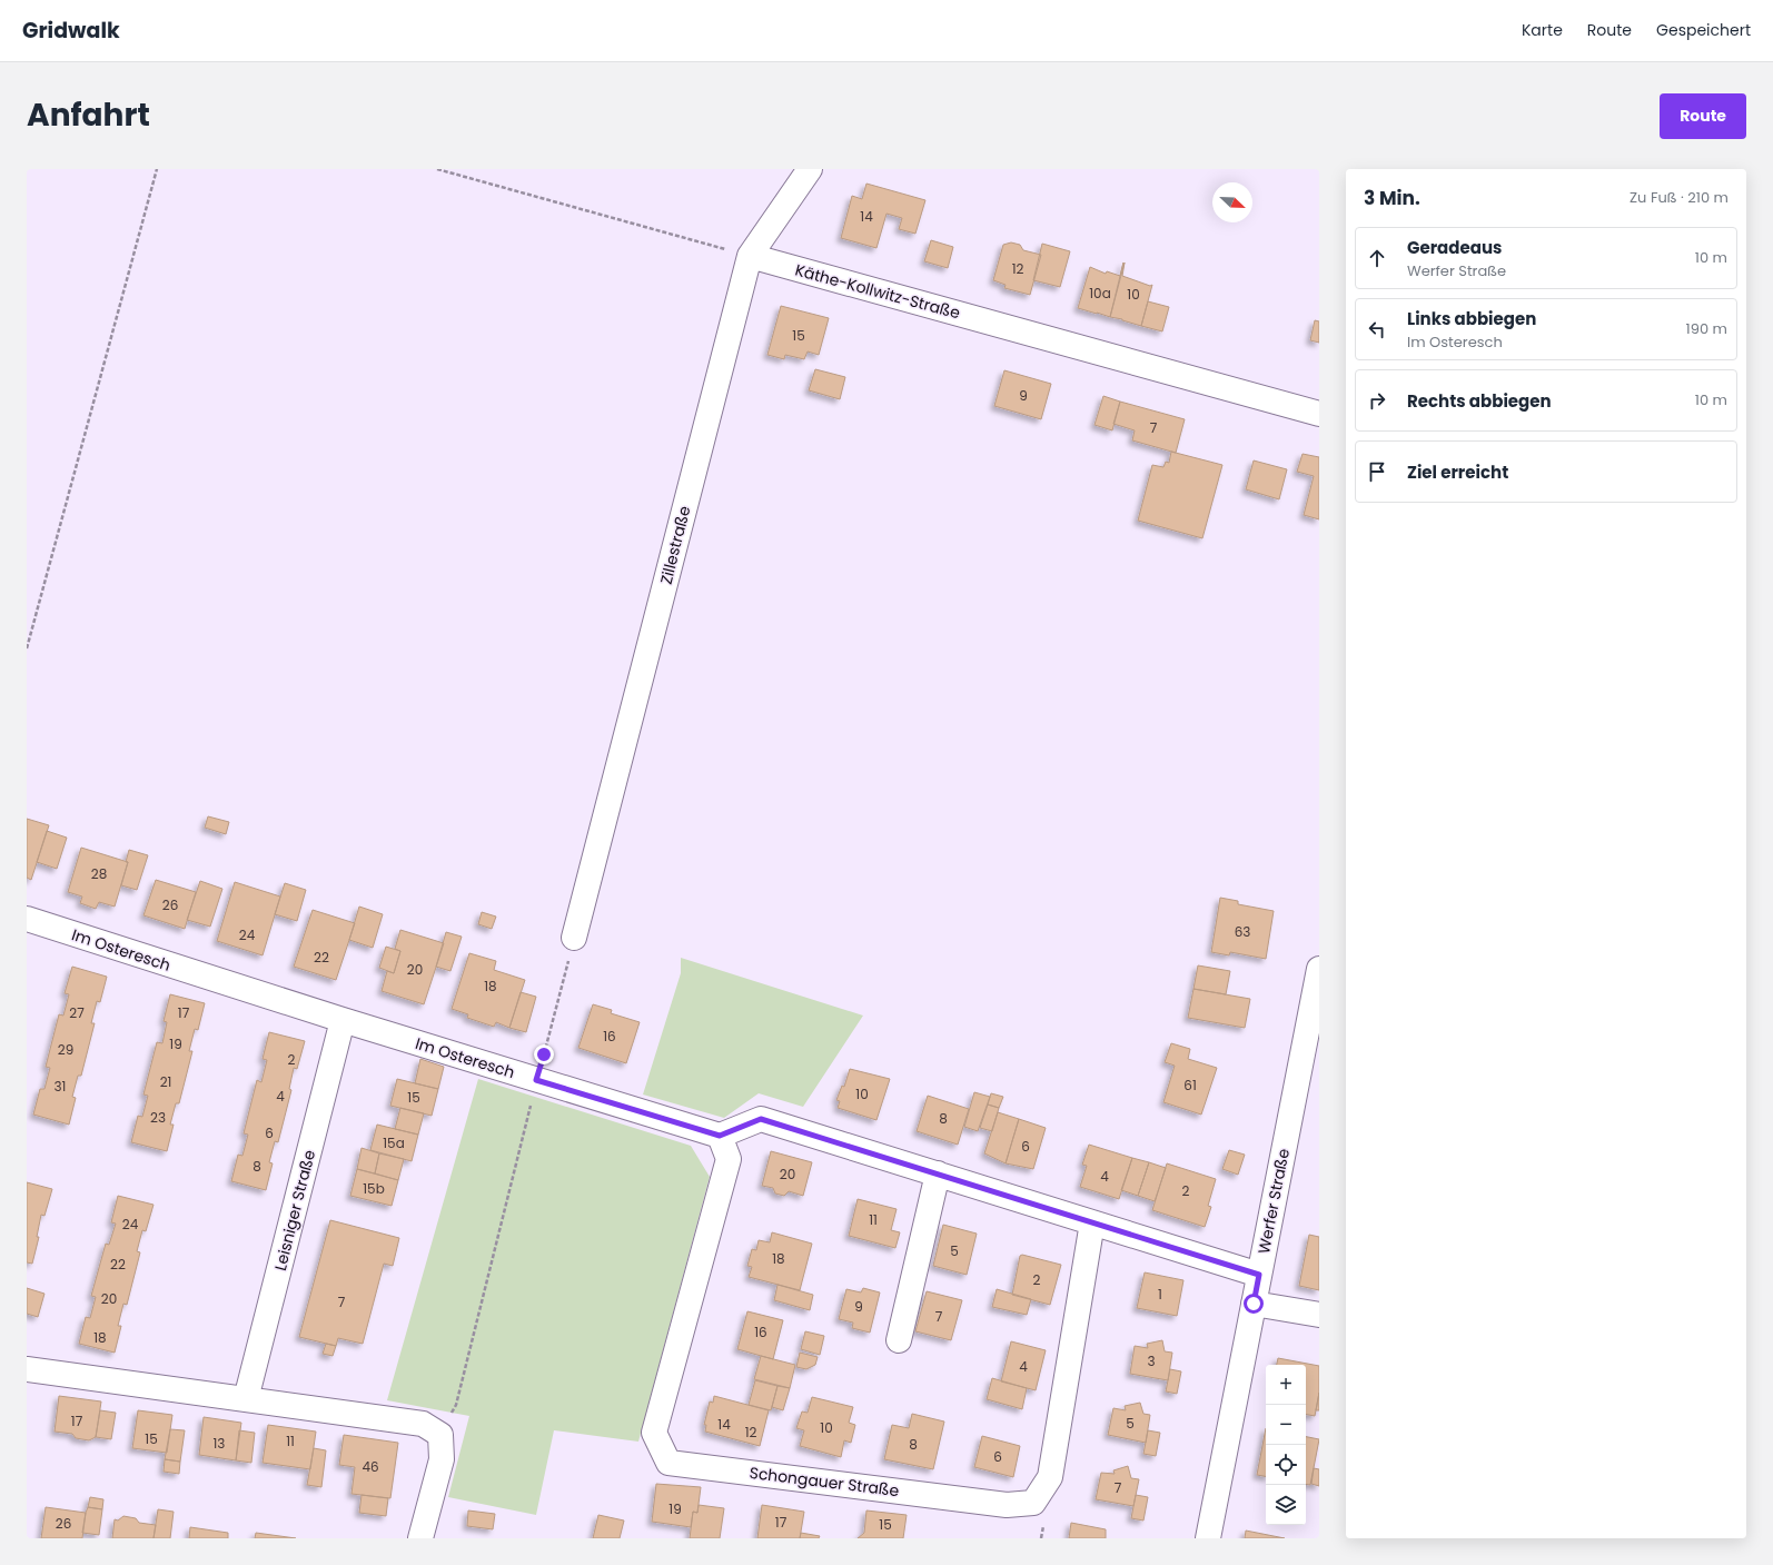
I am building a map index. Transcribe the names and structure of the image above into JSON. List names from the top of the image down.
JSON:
{
  "streets": {
    "street": [
      "Käthe-Kollwitz-Straße",
      "Zillestraße",
      "Im Osteresch",
      "Werfer Straße",
      "Leisniger Straße",
      "Schongauer Straße"
    ]
  },
  "crossings": [
    ["Käthe-Kollwitz-Straße", "Zillestraße"],
    ["Im Osteresch", "Leisniger Straße"],
    ["Im Osteresch", "Schongauer Straße"]
  ],
  "house_numbers": [
    "14",
    "12",
    "10a",
    "10",
    "15",
    "9",
    "7",
    "28",
    "26",
    "63",
    "24",
    "22",
    "20",
    "18",
    "27",
    "17",
    "16",
    "19",
    "29",
    "2",
    "21",
    "61",
    "31",
    "10",
    "4",
    "15",
    "23",
    "8",
    "6",
    "15a",
    "6",
    "8",
    "20",
    "4",
    "15b",
    "2",
    "11",
    "24",
    "5",
    "18",
    "22",
    "2",
    "1",
    "20",
    "7",
    "9",
    "7",
    "16",
    "18",
    "3",
    "4",
    "17",
    "5",
    "14",
    "10",
    "12",
    "15",
    "11",
    "13",
    "8",
    "6",
    "46",
    "7",
    "19",
    "17",
    "26",
    "15"
  ],
  "north": "bottom right",
  "page": {
    "header": "Gridwalk",
    "nav": ["Karte", "Route", "Gespeichert"],
    "title": "Anfahrt",
    "buttons": "Route",
    "heading": ["3 Min.", "Zu Fuß · 210 m"],
    "list": [
      ["Geradeaus", "Werfer Straße", "10 m"],
      ["Links abbiegen", "Im Osteresch", "190 m"],
      ["Rechts abbiegen", "10 m"],
      "Ziel erreicht"
    ],
    "map_buttons": ["+", "−"]
  }
}
